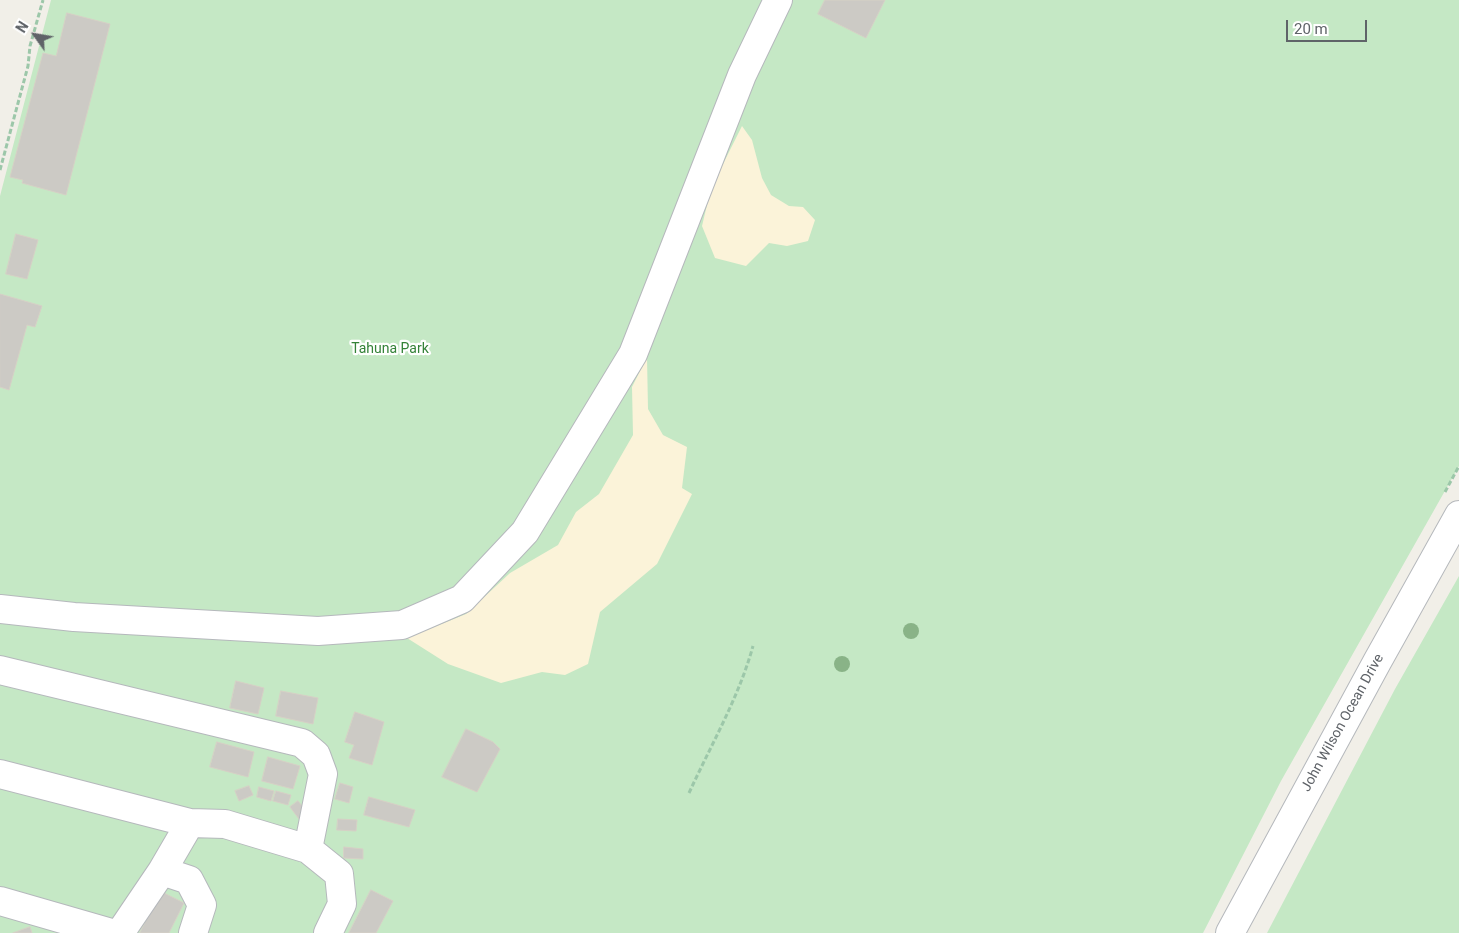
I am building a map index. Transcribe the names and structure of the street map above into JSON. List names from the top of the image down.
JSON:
{
  "streets": {
    "street": ["John Wilson Ocean Drive"]
  },
  "parks": ["Tahuna Park"],
  "scale_bar": "20 m",
  "north": "top left"
}
